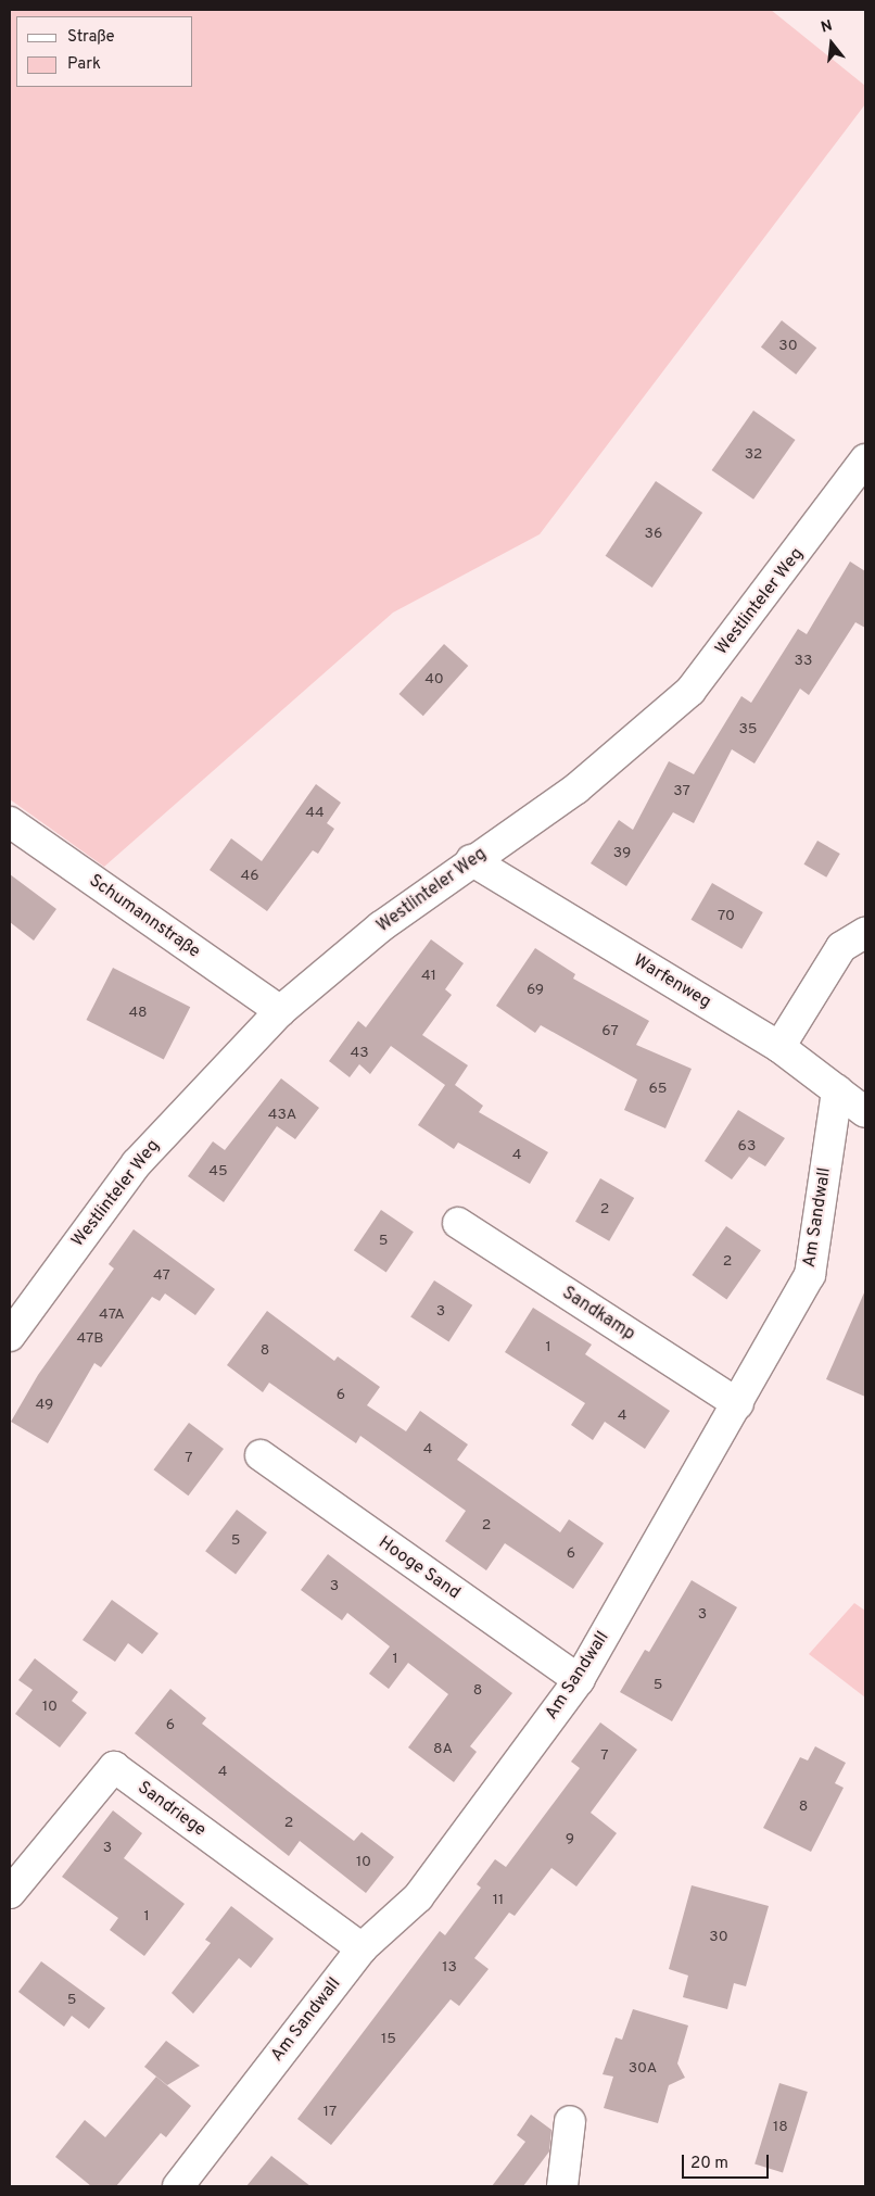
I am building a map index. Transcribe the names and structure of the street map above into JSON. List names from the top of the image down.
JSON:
{
  "streets": {
    "street": [
      "Westlinteler Weg",
      "Schumannstraße",
      "Warfenweg",
      "Am Sandwall",
      "Sandkamp",
      "Hooge Sand",
      "Sandriege"
    ]
  },
  "crossings": [
    ["Westlinteler Weg", "Schumannstraße"],
    ["Westlinteler Weg", "Warfenweg"],
    ["Warfenweg", "Am Sandwall"],
    ["Am Sandwall", "Sandkamp"],
    ["Am Sandwall", "Hooge Sand"],
    ["Am Sandwall", "Sandriege"]
  ],
  "house_numbers": [
    "30",
    "32",
    "36",
    "33",
    "40",
    "35",
    "37",
    "44",
    "39",
    "46",
    "70",
    "41",
    "69",
    "48",
    "67",
    "43",
    "65",
    "43A",
    "63",
    "4",
    "45",
    "2",
    "5",
    "2",
    "47",
    "3",
    "47A",
    "47B",
    "1",
    "8",
    "6",
    "49",
    "4",
    "4",
    "7",
    "2",
    "5",
    "6",
    "3",
    "3",
    "1",
    "5",
    "8",
    "10",
    "6",
    "8A",
    "7",
    "4",
    "8",
    "2",
    "9",
    "3",
    "10",
    "11",
    "1",
    "30",
    "13",
    "5",
    "15",
    "30A",
    "17",
    "18"
  ],
  "legend": ["Straße", "Park"],
  "scale_bar": "20 m",
  "north": "top"
}
